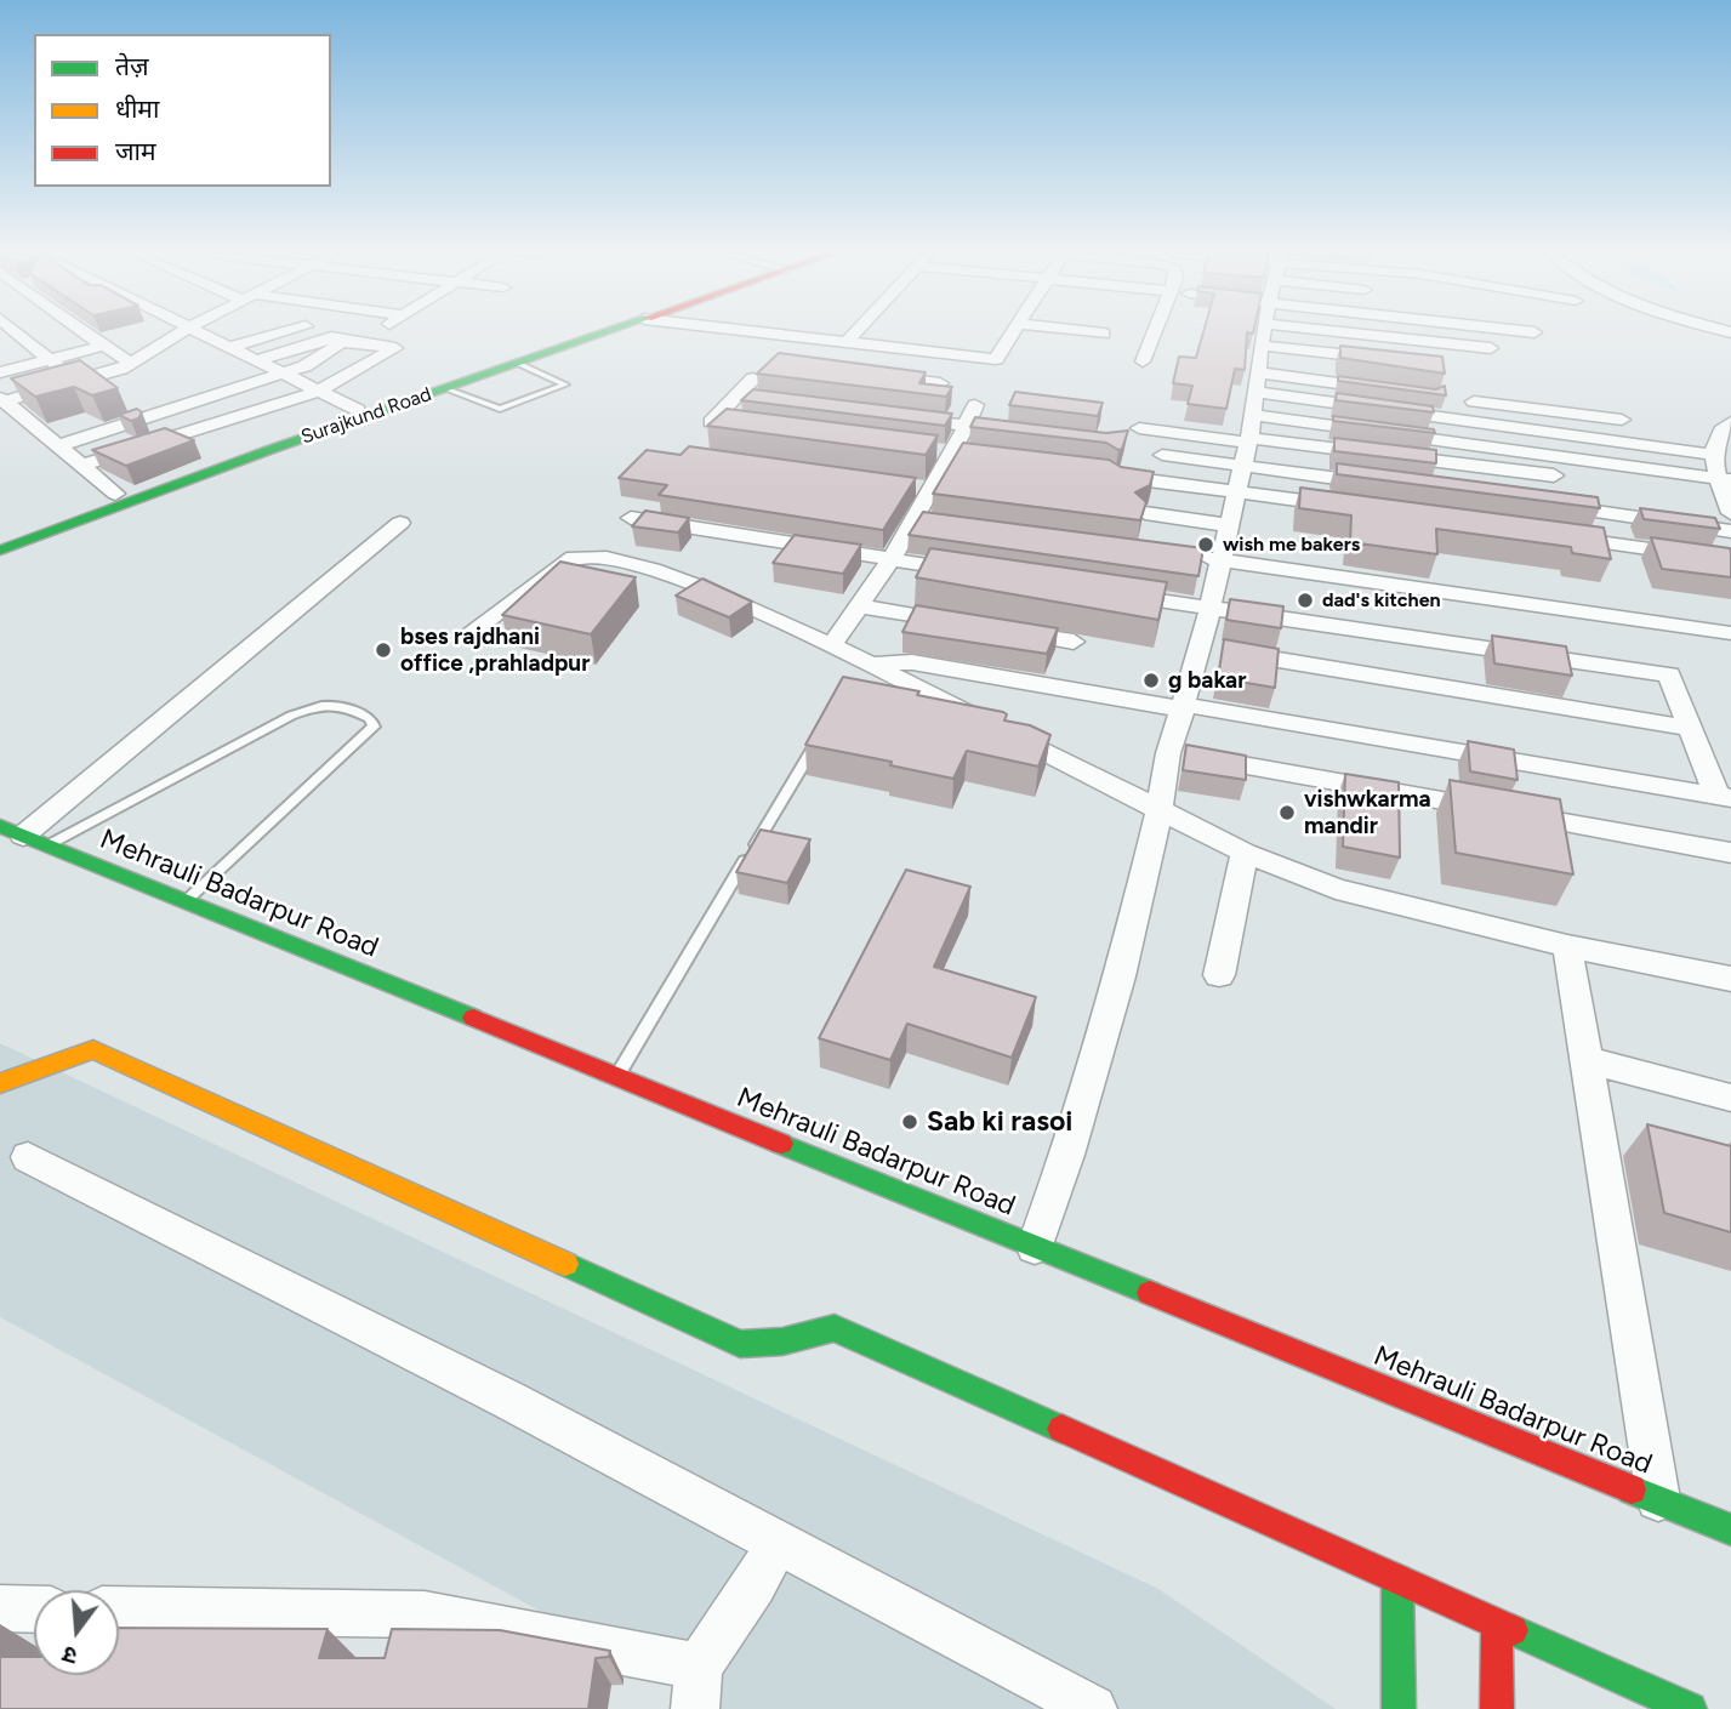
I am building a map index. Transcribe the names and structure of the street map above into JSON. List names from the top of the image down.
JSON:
{
  "streets": {
    "main road": ["Surajkund Road", "Mehrauli Badarpur Road"]
  },
  "places": [
    "wish me bakers",
    "dad's kitchen",
    "bses rajdhani office ,prahladpur",
    "g bakar",
    "vishwkarma mandir",
    "Sab ki rasoi"
  ],
  "legend": ["तेज़", "धीमा", "जाम"],
  "north": "bottom"
}
